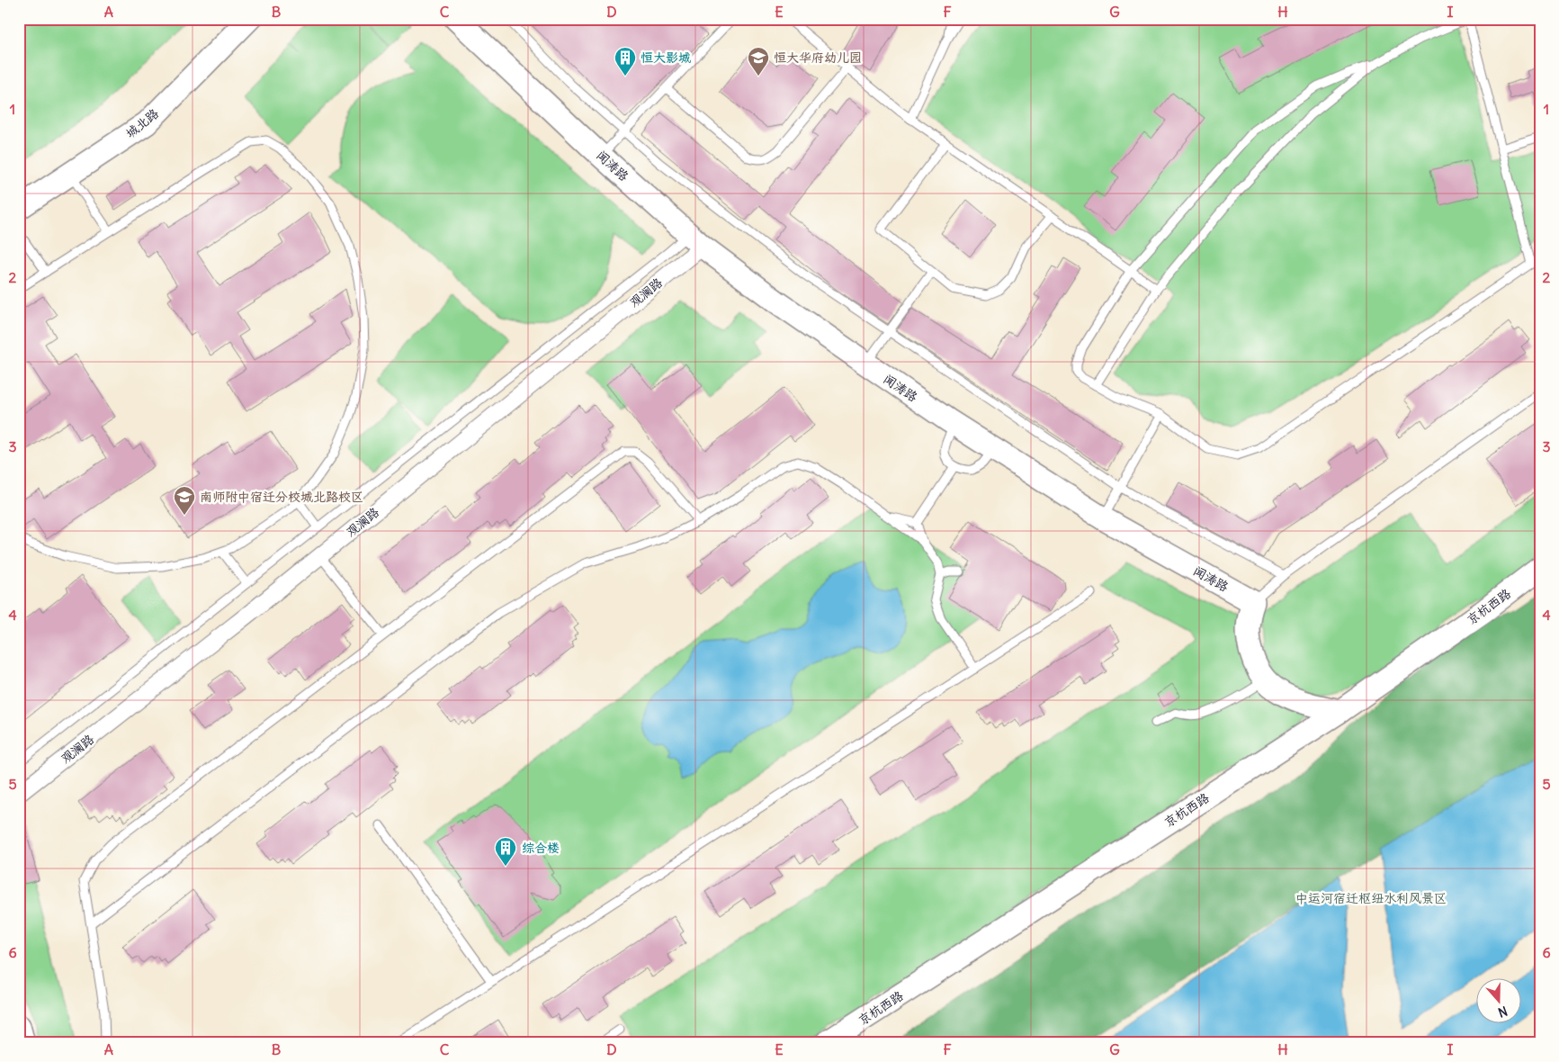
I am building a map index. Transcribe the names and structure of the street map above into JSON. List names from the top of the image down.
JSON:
{
  "streets": {
    "street": [
      "城北路",
      "闻涛路",
      "观澜路",
      "京杭西路"
    ]
  },
  "crossings": [
    ["闻涛路", "观澜路"]
  ],
  "parks": ["中运河宿迁枢纽水利风景区"],
  "places": {
    "building": ["恒大影城", "综合楼"],
    "school or university": ["恒大华府幼儿园", "南师附中宿迁分校城北路校区"]
  },
  "north": "bottom",
  "grid": {
    "columns": [
      "A",
      "B",
      "C",
      "D",
      "E",
      "F",
      "G",
      "H",
      "I"
    ],
    "rows": [
      "1",
      "2",
      "3",
      "4",
      "5",
      "6"
    ]
  }
}
